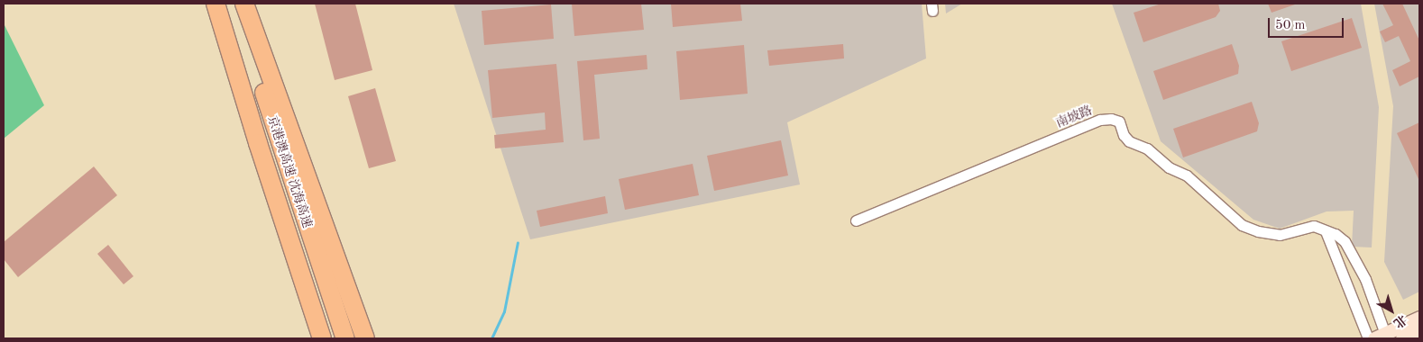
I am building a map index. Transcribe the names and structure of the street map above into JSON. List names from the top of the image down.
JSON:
{
  "streets": {
    "highway": ["京港澳高速 沈海高速"],
    "street": ["南坡路"]
  },
  "scale_bar": "50 m",
  "north": "bottom right"
}
